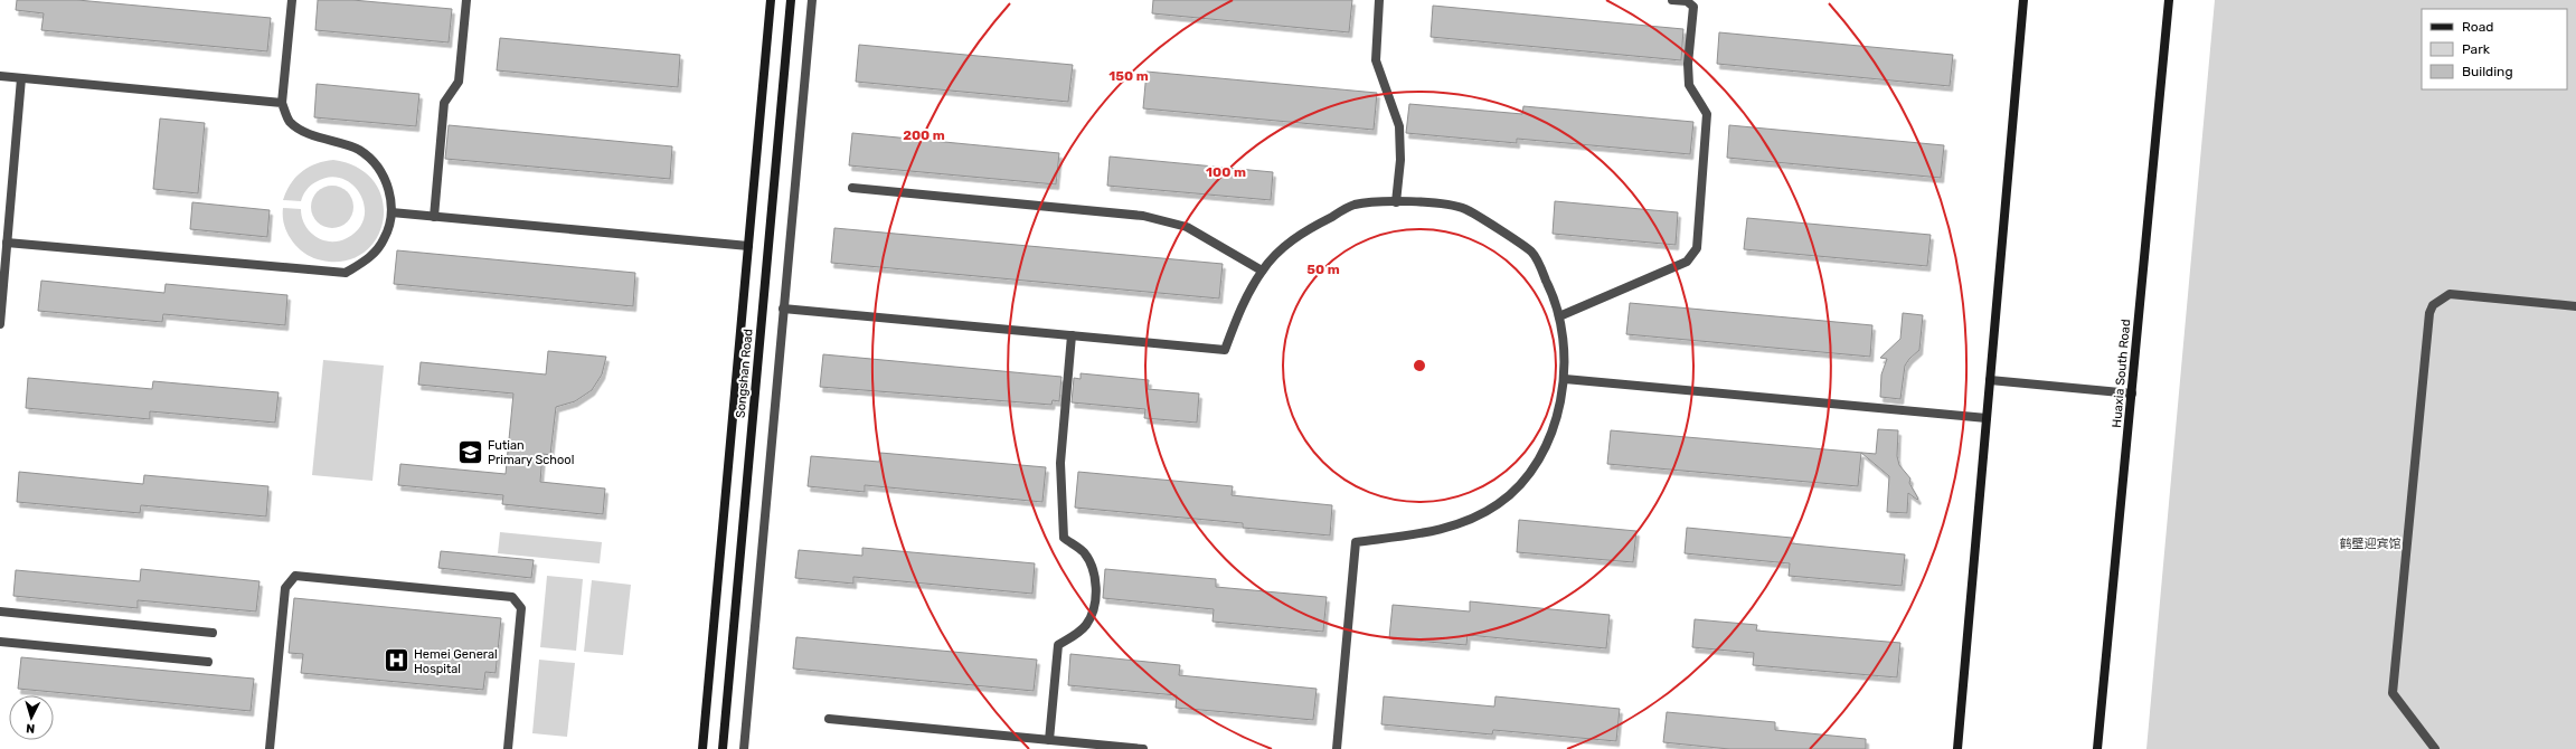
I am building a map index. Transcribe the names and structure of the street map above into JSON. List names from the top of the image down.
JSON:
{
  "streets": {
    "main road": ["Songshan Road", "Huaxia South Road"]
  },
  "parks": ["鹤壁迎宾馆"],
  "places": {
    "school or university": ["Futian Primary School"],
    "hospital": ["Hemei General Hospital"]
  },
  "legend": ["Road", "Park", "Building"],
  "north": "bottom",
  "rings": [
    "150 m",
    "200 m",
    "100 m",
    "50 m"
  ]
}
